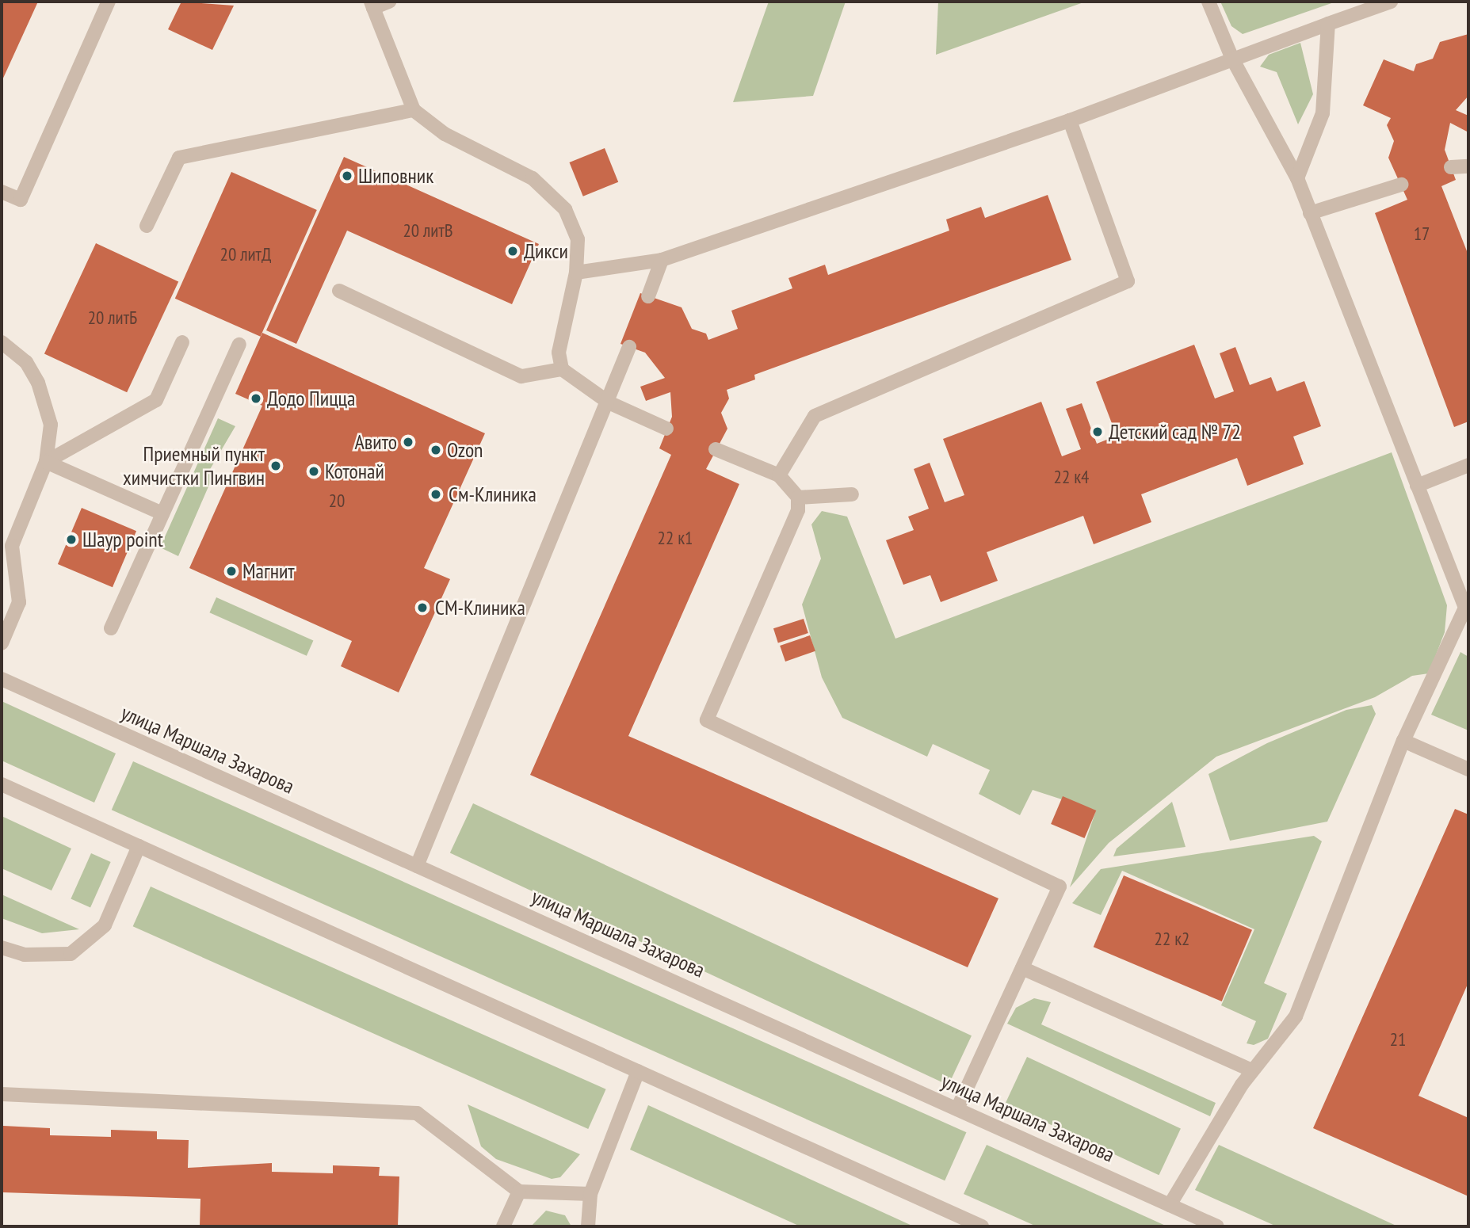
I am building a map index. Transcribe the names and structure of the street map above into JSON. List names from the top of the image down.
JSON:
{
  "streets": {
    "street": ["улица Маршала Захарова"]
  },
  "places": [
    "Шиповник",
    "Дикси",
    "Додо Пицца",
    "Детский сад № 72",
    "Авито",
    "Ozon",
    "Приемный пункт химчистки Пингвин",
    "Котонай",
    "См-Клиника",
    "Шаур point",
    "Магнит",
    "СМ-Клиника"
  ],
  "house_numbers": [
    "20 литВ",
    "17",
    "20 литД",
    "20 литБ",
    "22 к4",
    "20",
    "22 к1",
    "22 к2",
    "21"
  ]
}
